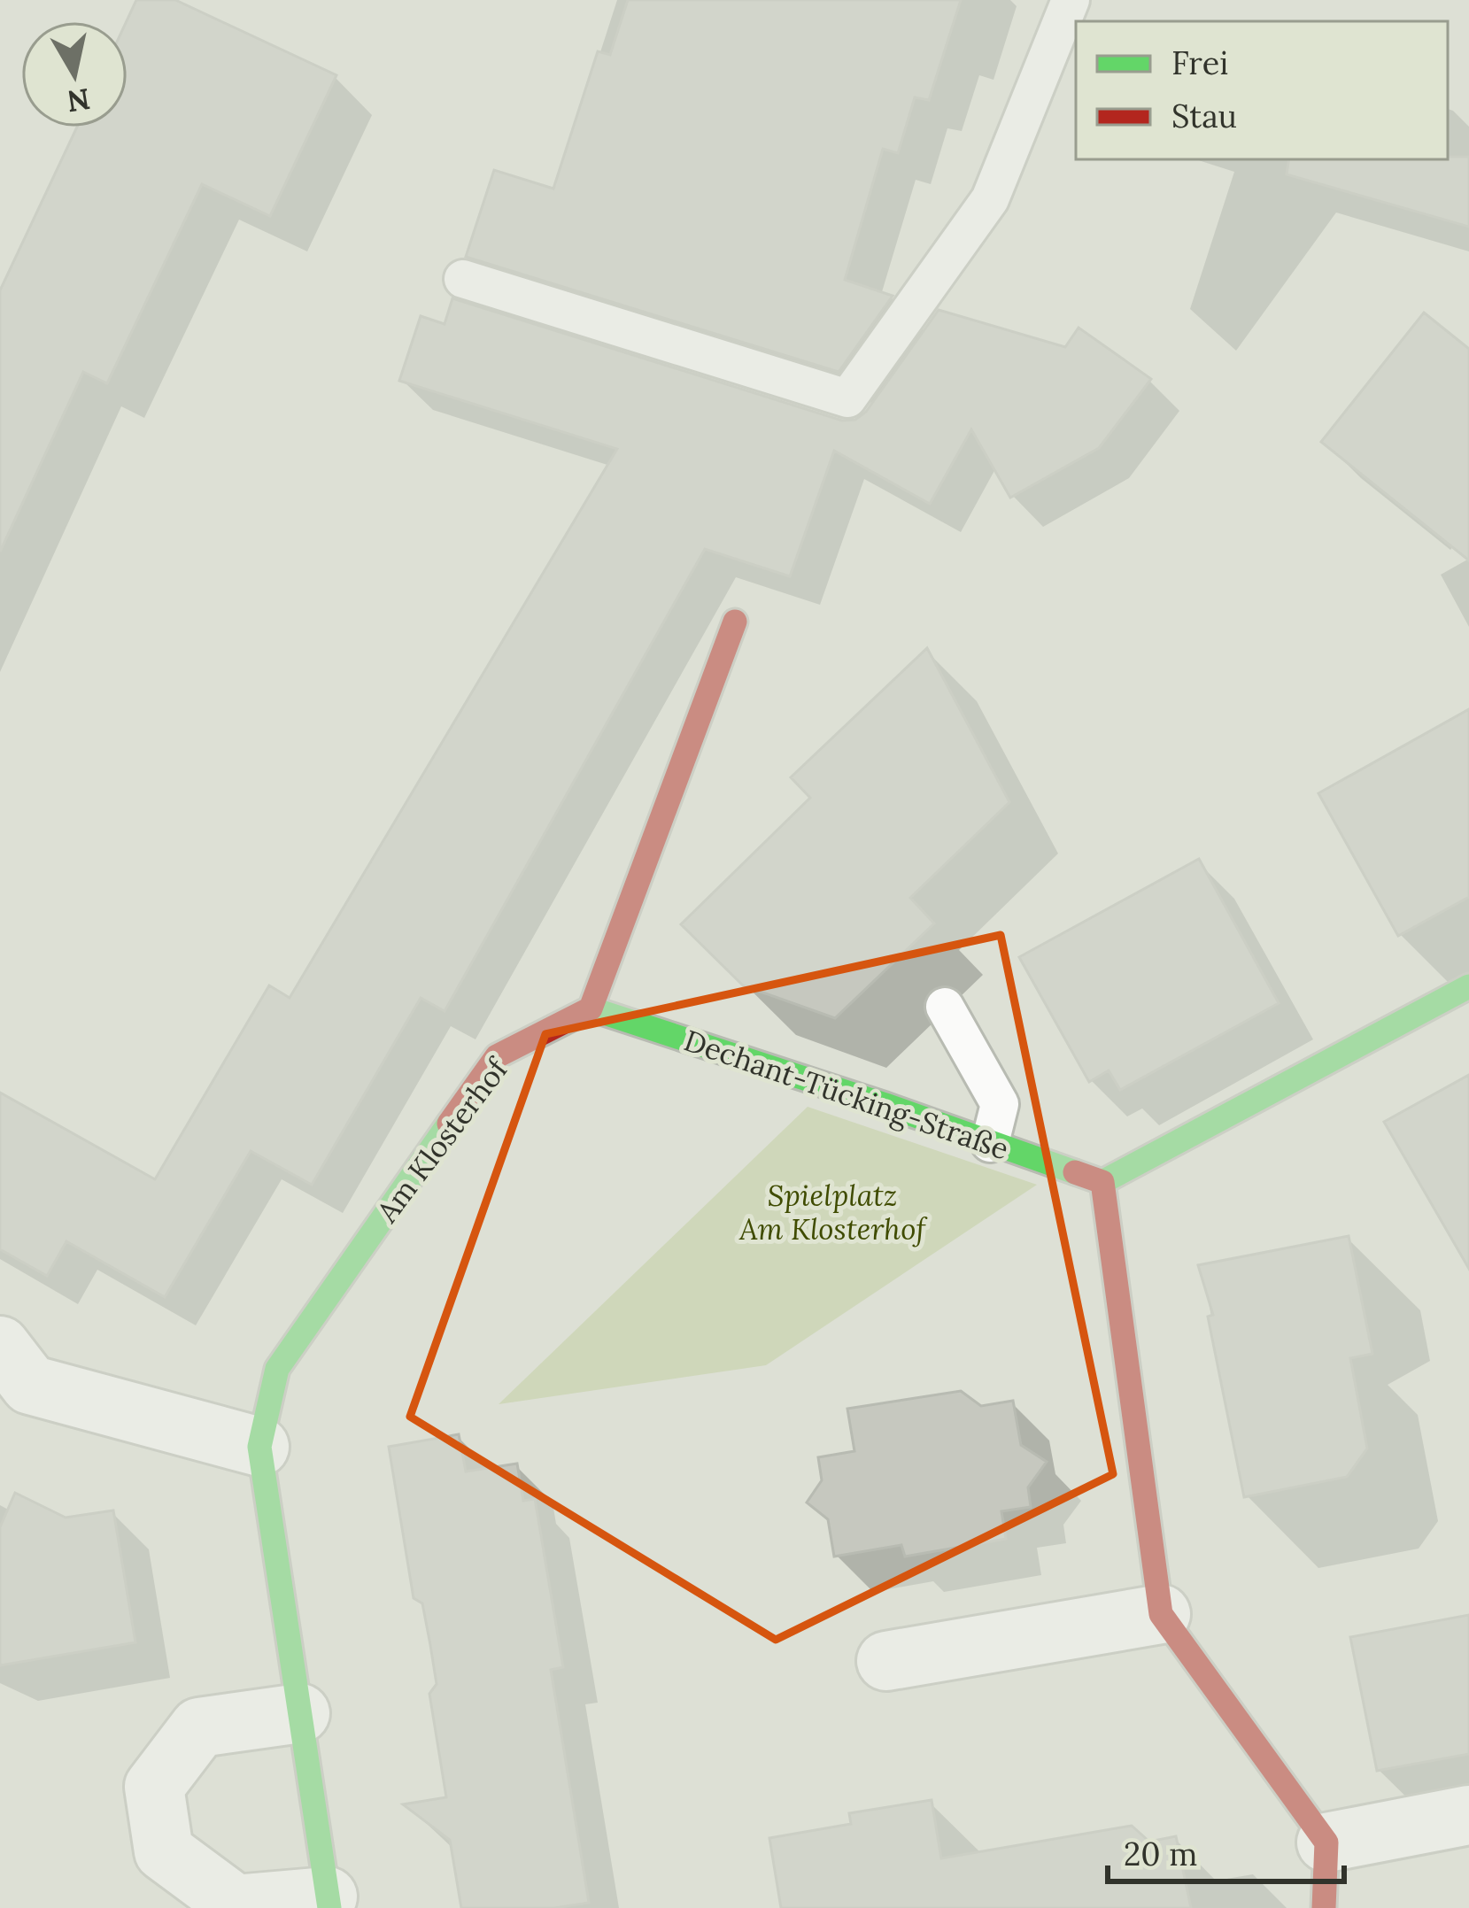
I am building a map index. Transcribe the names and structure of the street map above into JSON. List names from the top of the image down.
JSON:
{
  "streets": {
    "street": ["Dechant-Tücking-Straße", "Am Klosterhof"]
  },
  "crossings": [
    ["Dechant-Tücking-Straße", "Am Klosterhof"]
  ],
  "parks": ["Spielplatz Am Klosterhof"],
  "legend": ["Frei", "Stau"],
  "scale_bar": "20 m",
  "north": "bottom"
}
